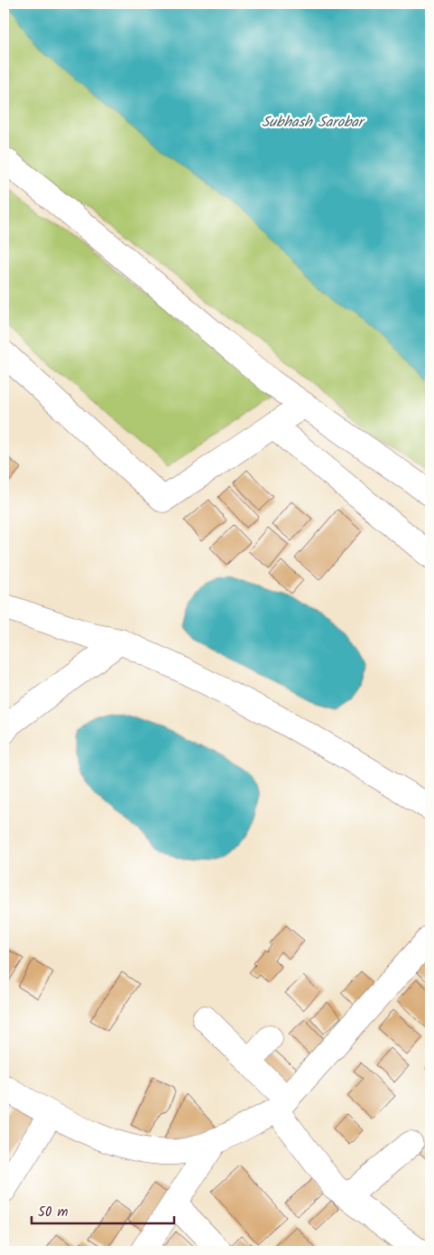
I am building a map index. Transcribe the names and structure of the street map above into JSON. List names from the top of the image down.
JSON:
{
  "water": ["Subhash Sarobar"],
  "scale_bar": "50 m"
}
